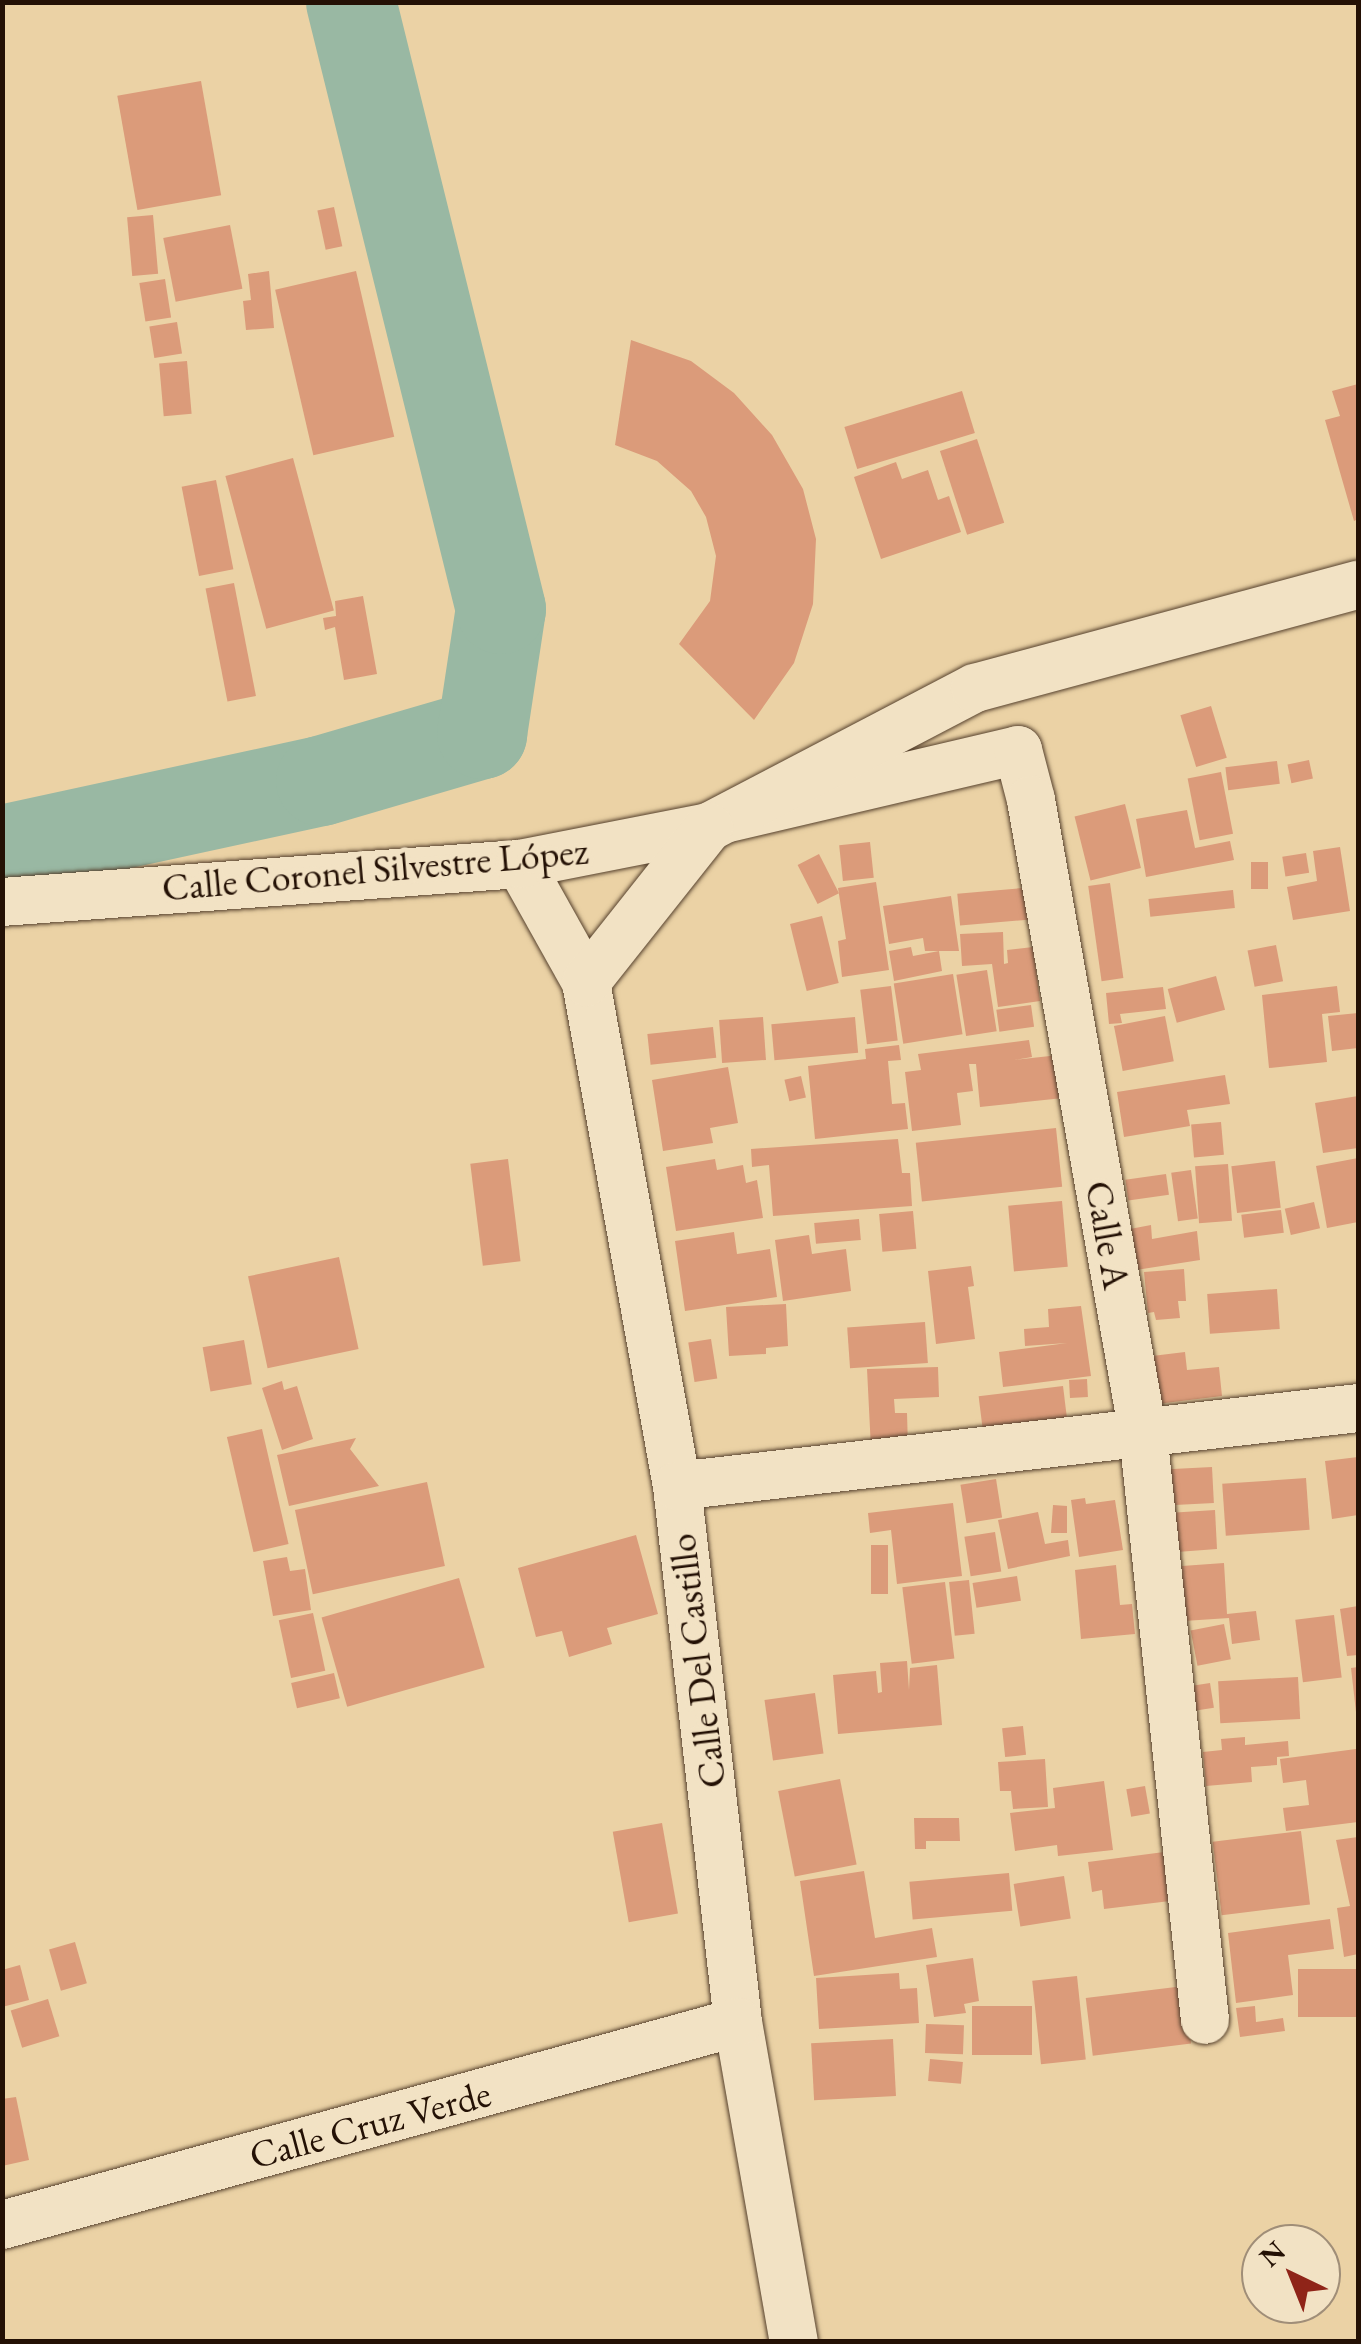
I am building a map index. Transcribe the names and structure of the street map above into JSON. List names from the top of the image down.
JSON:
{
  "streets": {
    "street": [
      "Calle Coronel Silvestre López",
      "Calle A",
      "Calle Del Castillo",
      "Calle Cruz Verde"
    ]
  },
  "crossings": [
    ["Calle Coronel Silvestre López", "Calle A"],
    ["Calle Coronel Silvestre López", "Calle Del Castillo"],
    ["Calle Del Castillo", "Calle Cruz Verde"]
  ],
  "north": "top left"
}
